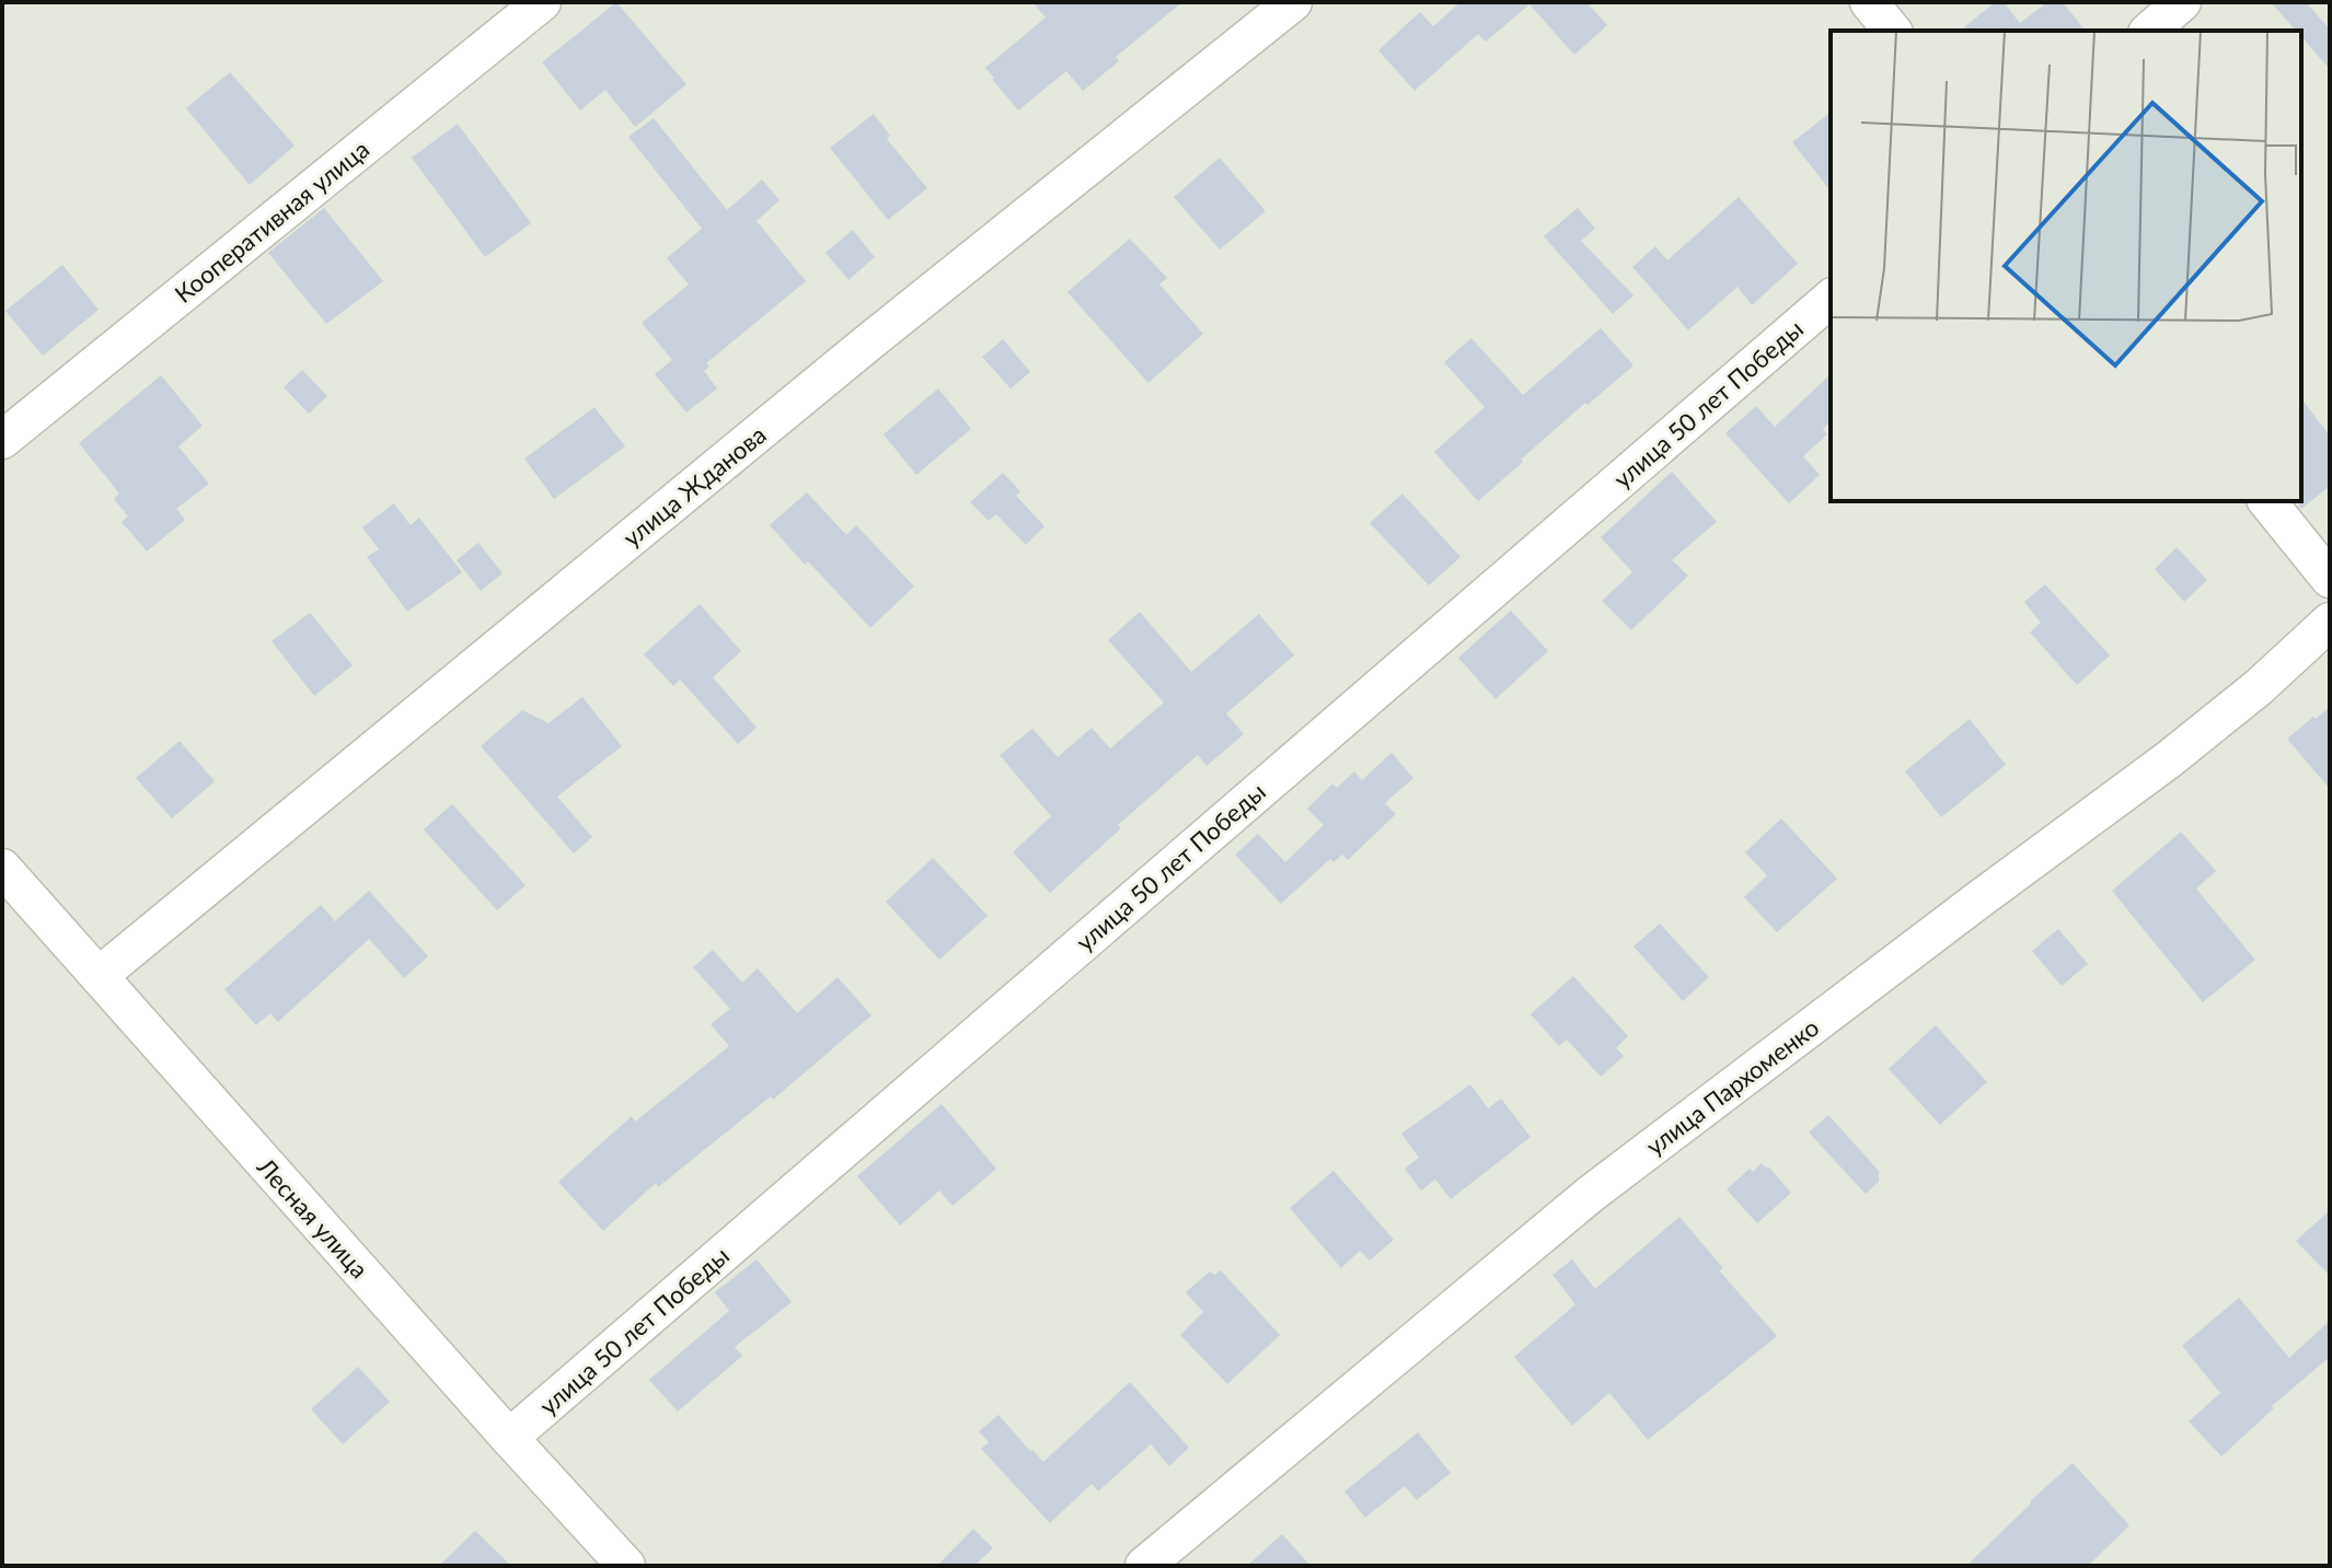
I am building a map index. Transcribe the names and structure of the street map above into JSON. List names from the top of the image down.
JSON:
{
  "streets": {
    "street": [
      "Кооперативная улица",
      "улица 50 лет Победы",
      "улица Жданова",
      "улица Пархоменко",
      "Лесная улица"
    ]
  },
  "crossings": [
    ["улица 50 лет Победы", "Лесная улица"],
    ["улица Жданова", "Лесная улица"]
  ]
}
